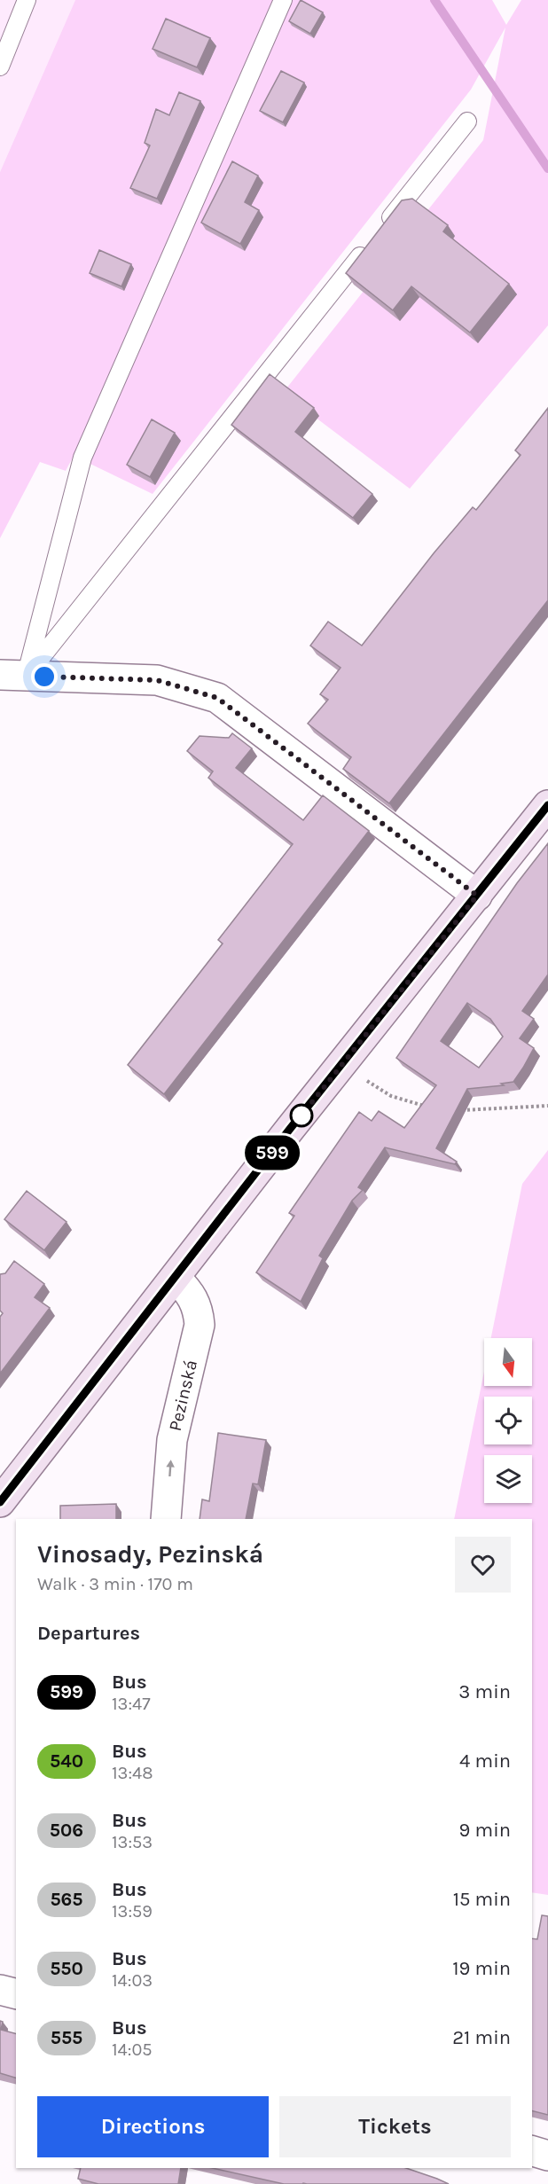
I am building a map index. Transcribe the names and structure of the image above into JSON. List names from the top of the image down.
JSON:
{
  "streets": {
    "street": ["Pezinská"]
  },
  "one_way": ["Pezinská"],
  "lines": ["bus line 599"],
  "north": "bottom",
  "page": {
    "on_map": "599",
    "heading": [
      ["Vinosady, Pezinská", "Walk · 3 min · 170 m"],
      "Departures"
    ],
    "list": [
      {
        "mark": "599",
        "name": "Bus",
        "note": "13:47",
        "value": "3 min"
      },
      {
        "mark": "540",
        "name": "Bus",
        "note": "13:48",
        "value": "4 min"
      },
      {
        "mark": "506",
        "name": "Bus",
        "note": "13:53",
        "value": "9 min"
      },
      {
        "mark": "565",
        "name": "Bus",
        "note": "13:59",
        "value": "15 min"
      },
      {
        "mark": "550",
        "name": "Bus",
        "note": "14:03",
        "value": "19 min"
      },
      {
        "mark": "555",
        "name": "Bus",
        "note": "14:05",
        "value": "21 min"
      }
    ],
    "buttons": ["Directions", "Tickets"]
  }
}
